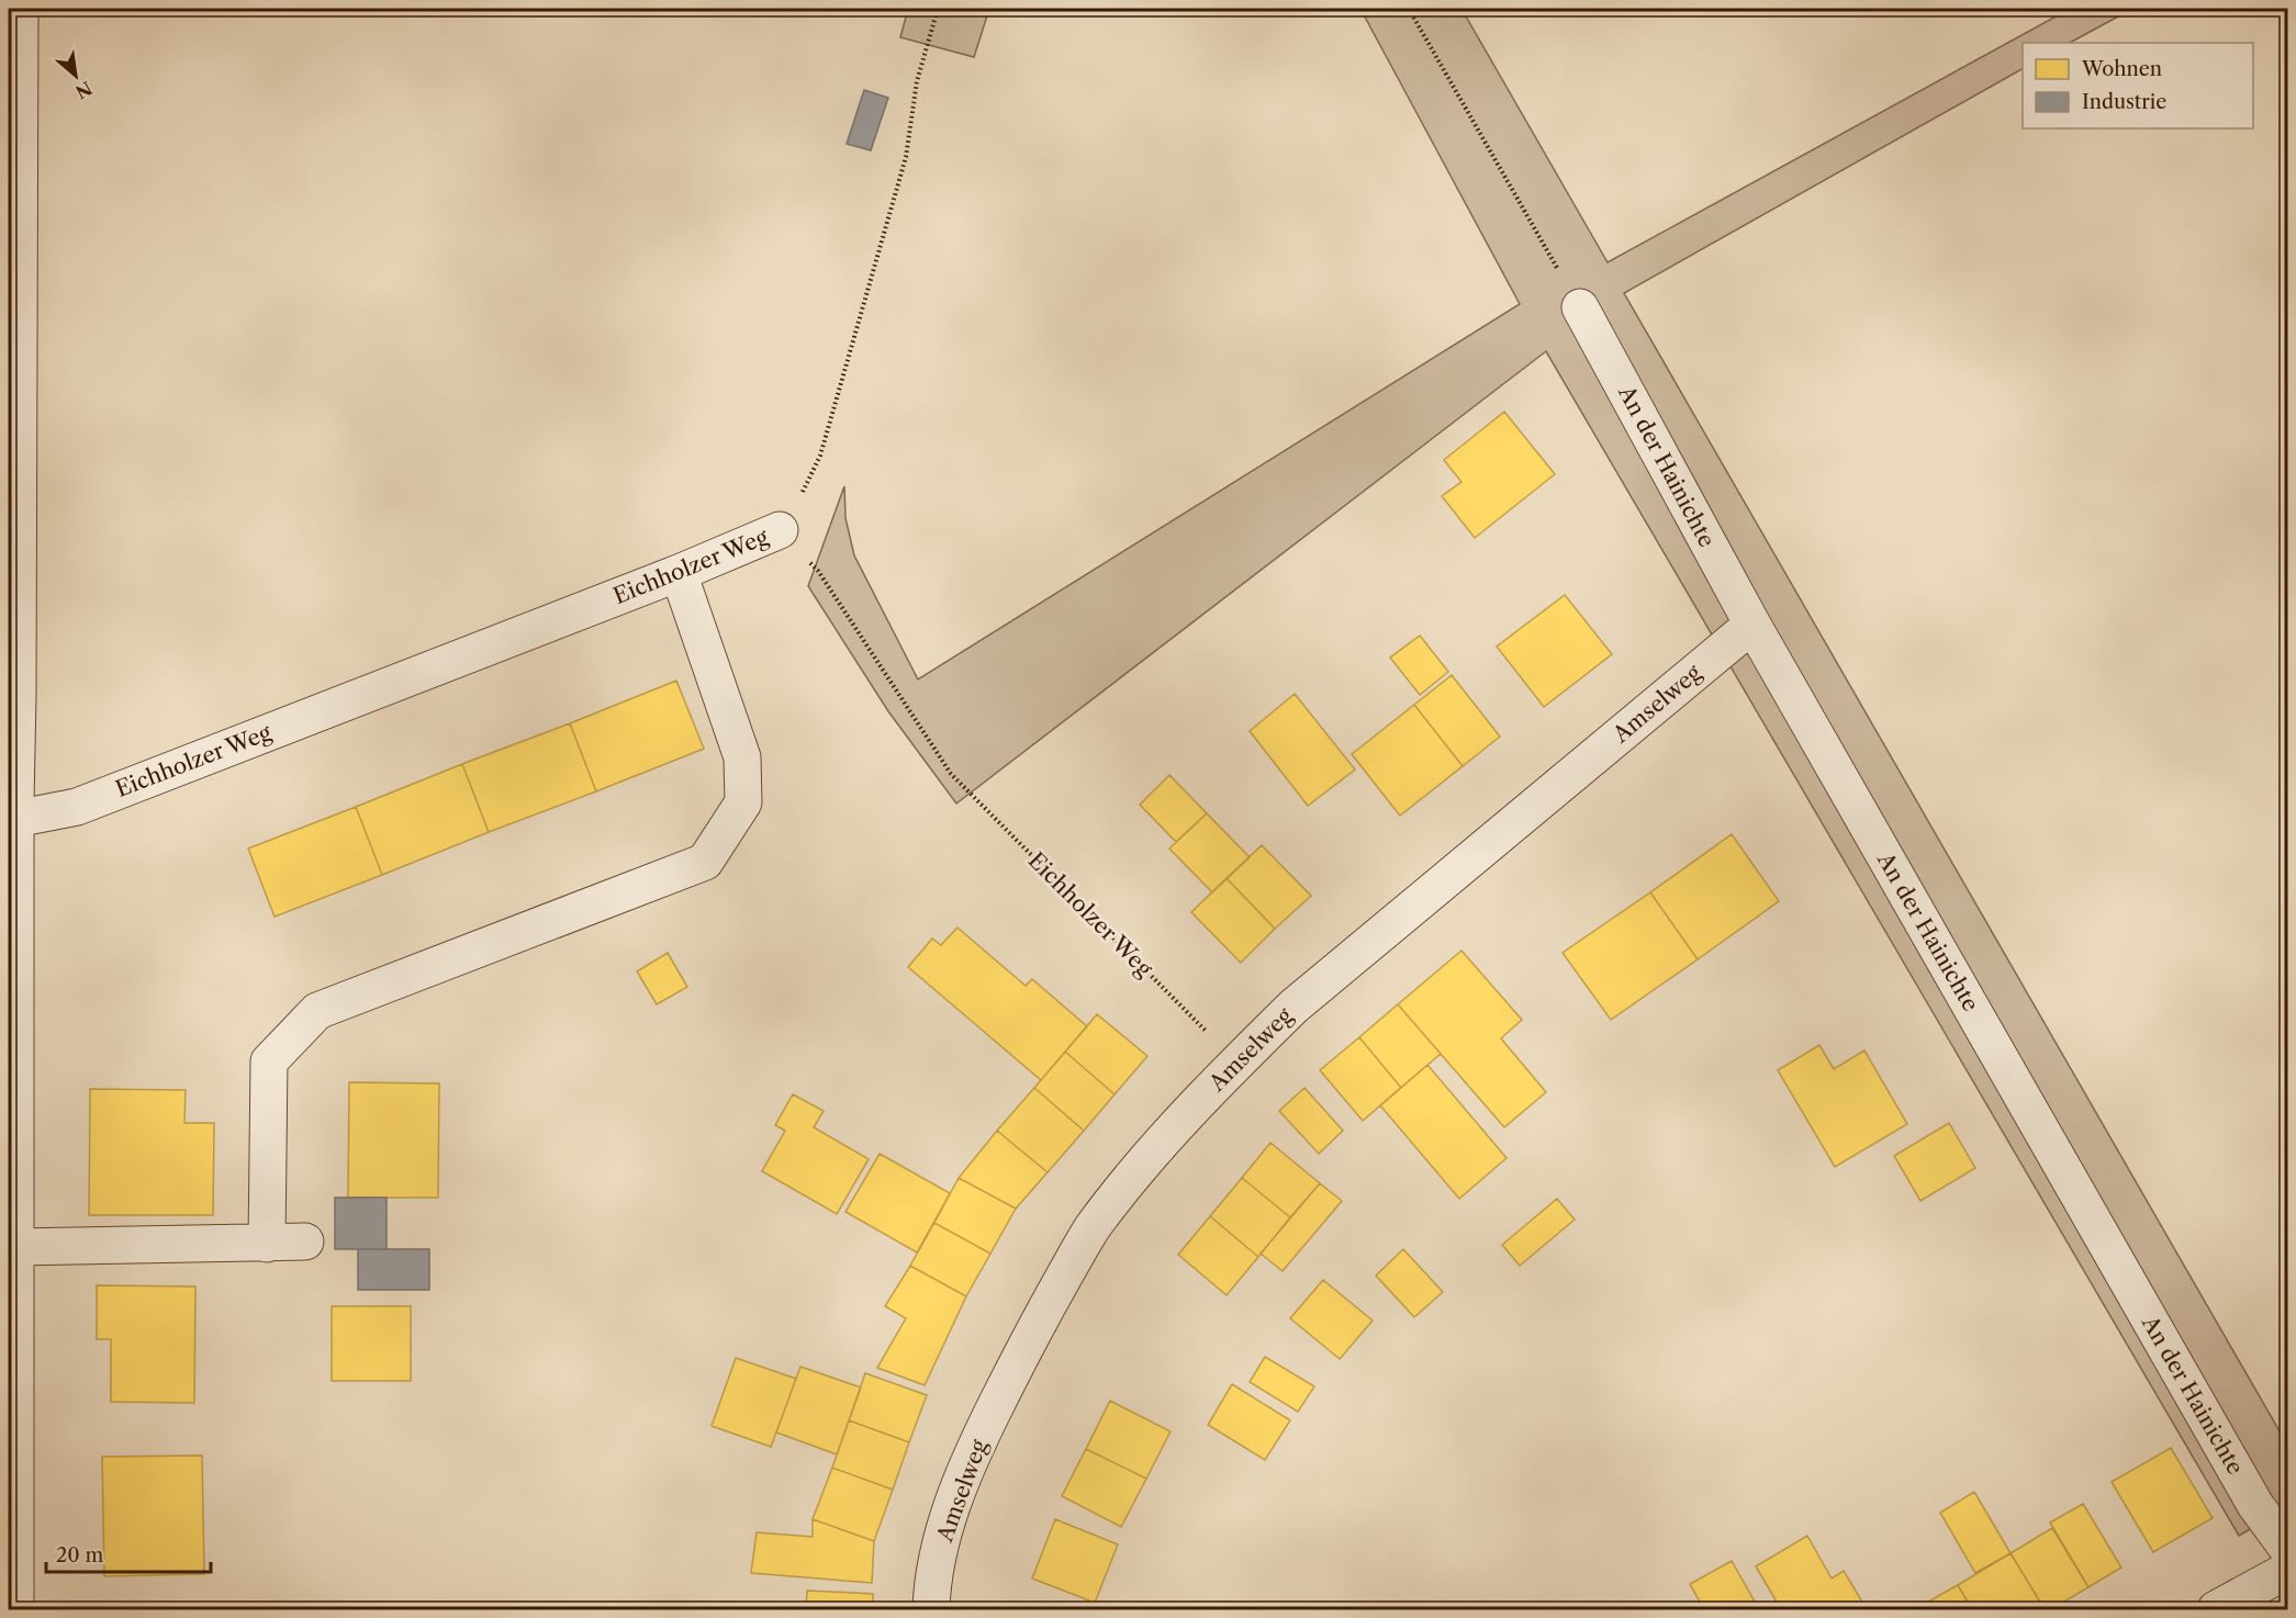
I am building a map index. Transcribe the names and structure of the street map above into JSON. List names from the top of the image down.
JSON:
{
  "streets": {
    "street": ["An der Hainichte", "Eichholzer Weg", "Amselweg"]
  },
  "crossings": [
    ["An der Hainichte", "Amselweg"],
    ["Eichholzer Weg", "Amselweg"]
  ],
  "legend": ["Wohnen", "Industrie"],
  "scale_bar": "20 m",
  "north": "bottom right"
}
